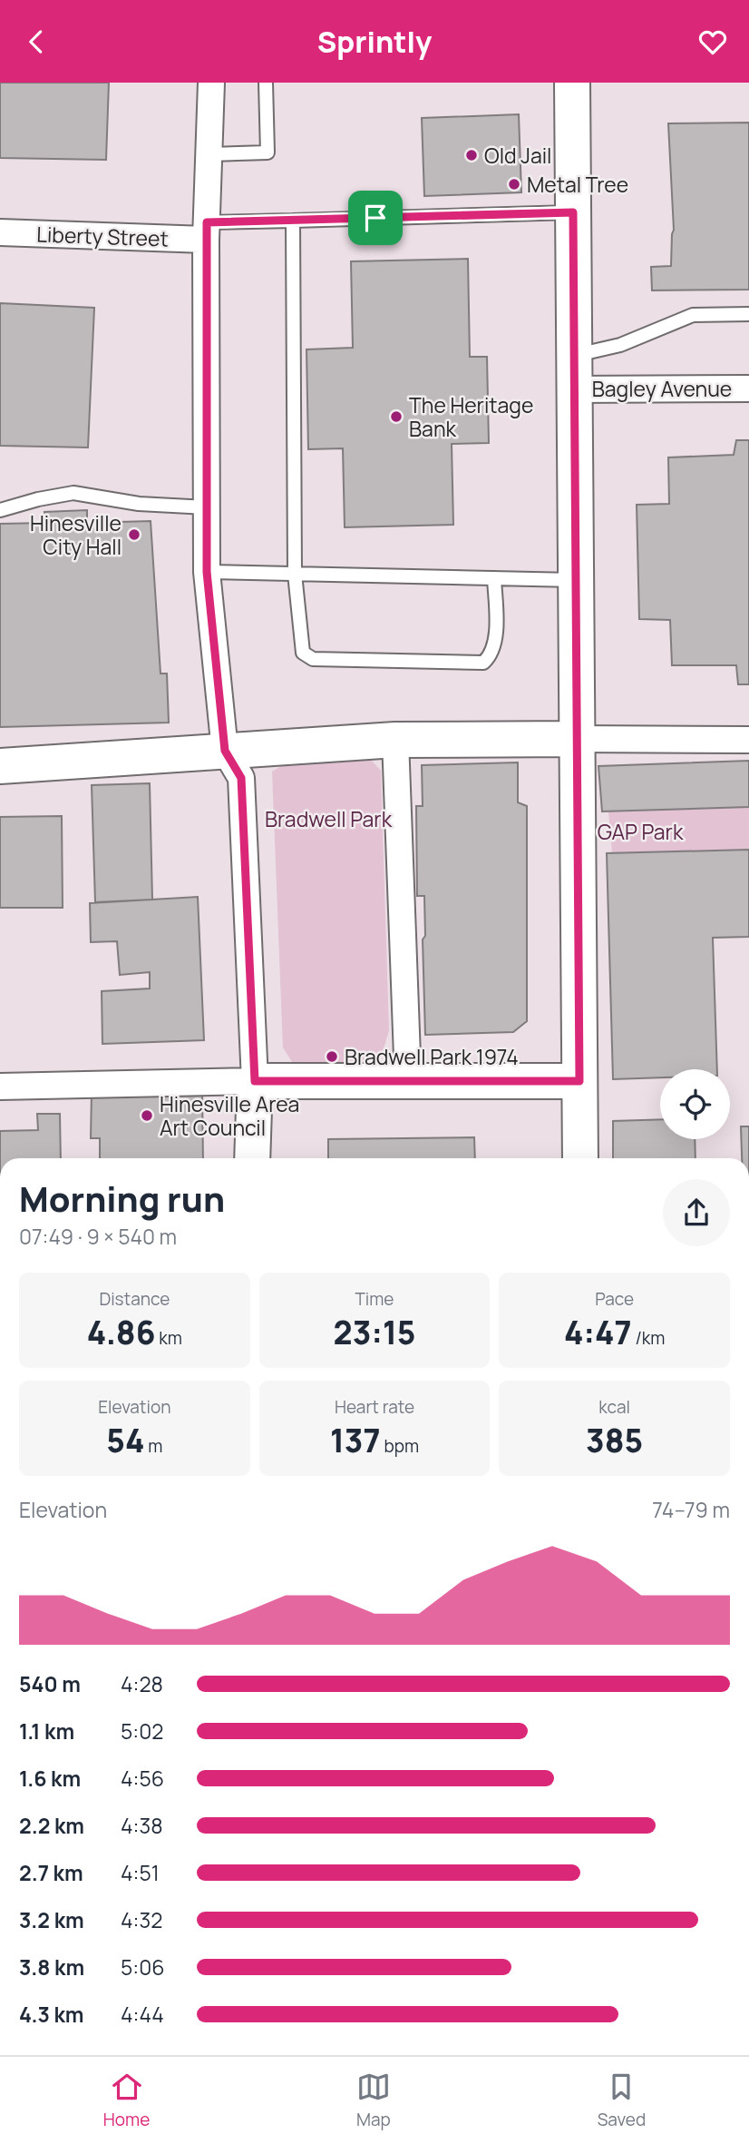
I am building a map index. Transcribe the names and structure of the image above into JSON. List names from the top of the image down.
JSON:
{
  "streets": {
    "street": ["Liberty Street", "Bagley Avenue"]
  },
  "parks": ["Bradwell Park", "GAP Park"],
  "places": [
    "Old Jail",
    "Metal Tree",
    "The Heritage Bank",
    "Hinesville City Hall",
    "Bradwell Park 1974",
    "Hinesville Area Art Council"
  ],
  "page": {
    "header": "Sprintly",
    "heading": ["Morning run", "07:49 · 9 × 540 m"],
    "stats": [
      ["Distance", "4.86 km"],
      ["Time", "23:15"],
      ["Pace", "4:47 /km"],
      ["Elevation", "54 m"],
      ["Heart rate", "137 bpm"],
      ["kcal", "385"]
    ],
    "chart": ["Elevation", "74–79 m"],
    "list": [
      {
        "name": "540 m",
        "note": "4:28"
      },
      {
        "name": "1.1 km",
        "note": "5:02"
      },
      {
        "name": "1.6 km",
        "note": "4:56"
      },
      {
        "name": "2.2 km",
        "note": "4:38"
      },
      {
        "name": "2.7 km",
        "note": "4:51"
      },
      {
        "name": "3.2 km",
        "note": "4:32"
      },
      {
        "name": "3.8 km",
        "note": "5:06"
      },
      {
        "name": "4.3 km",
        "note": "4:44"
      }
    ],
    "tabs": ["Home", "Map", "Saved"]
  }
}
